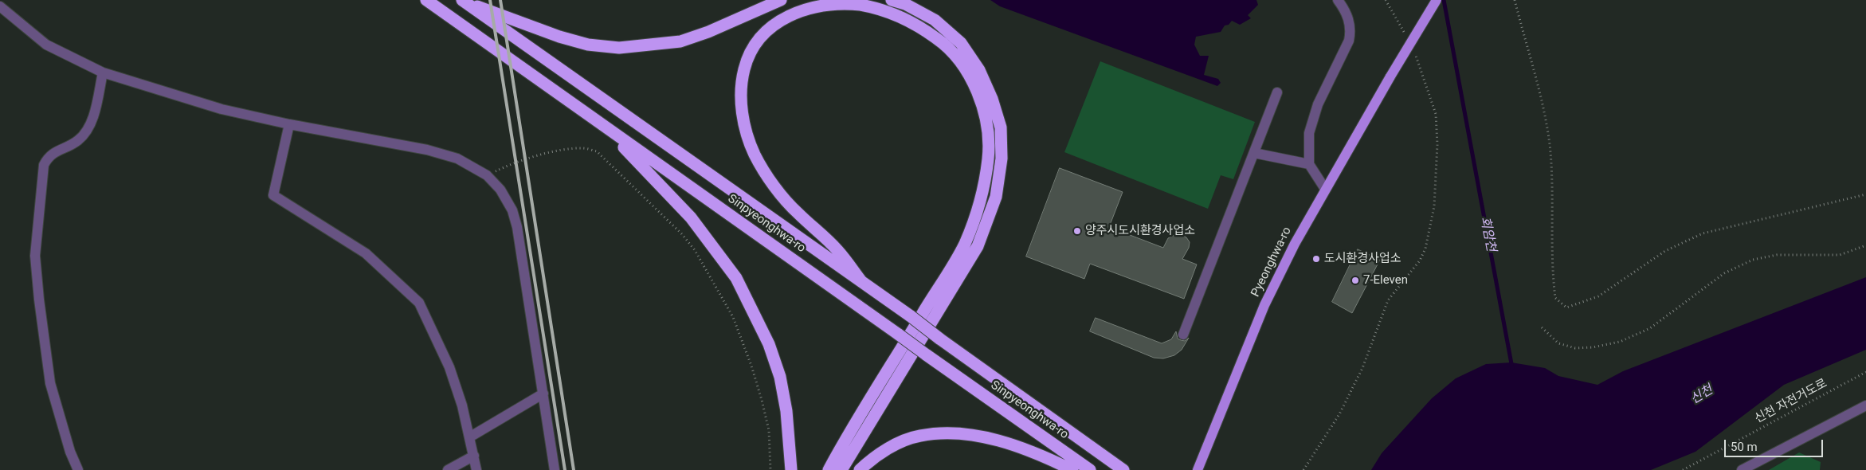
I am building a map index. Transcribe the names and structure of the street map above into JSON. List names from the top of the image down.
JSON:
{
  "streets": {
    "highway": ["Sinpyeonghwa-ro"],
    "main road": ["Pyeonghwa-ro"],
    "path": ["신천 자전거도로"]
  },
  "water": ["회암천", "신천"],
  "places": ["양주시도시환경사업소", "도시환경사업소", "7-Eleven"],
  "scale_bar": "50 m"
}
